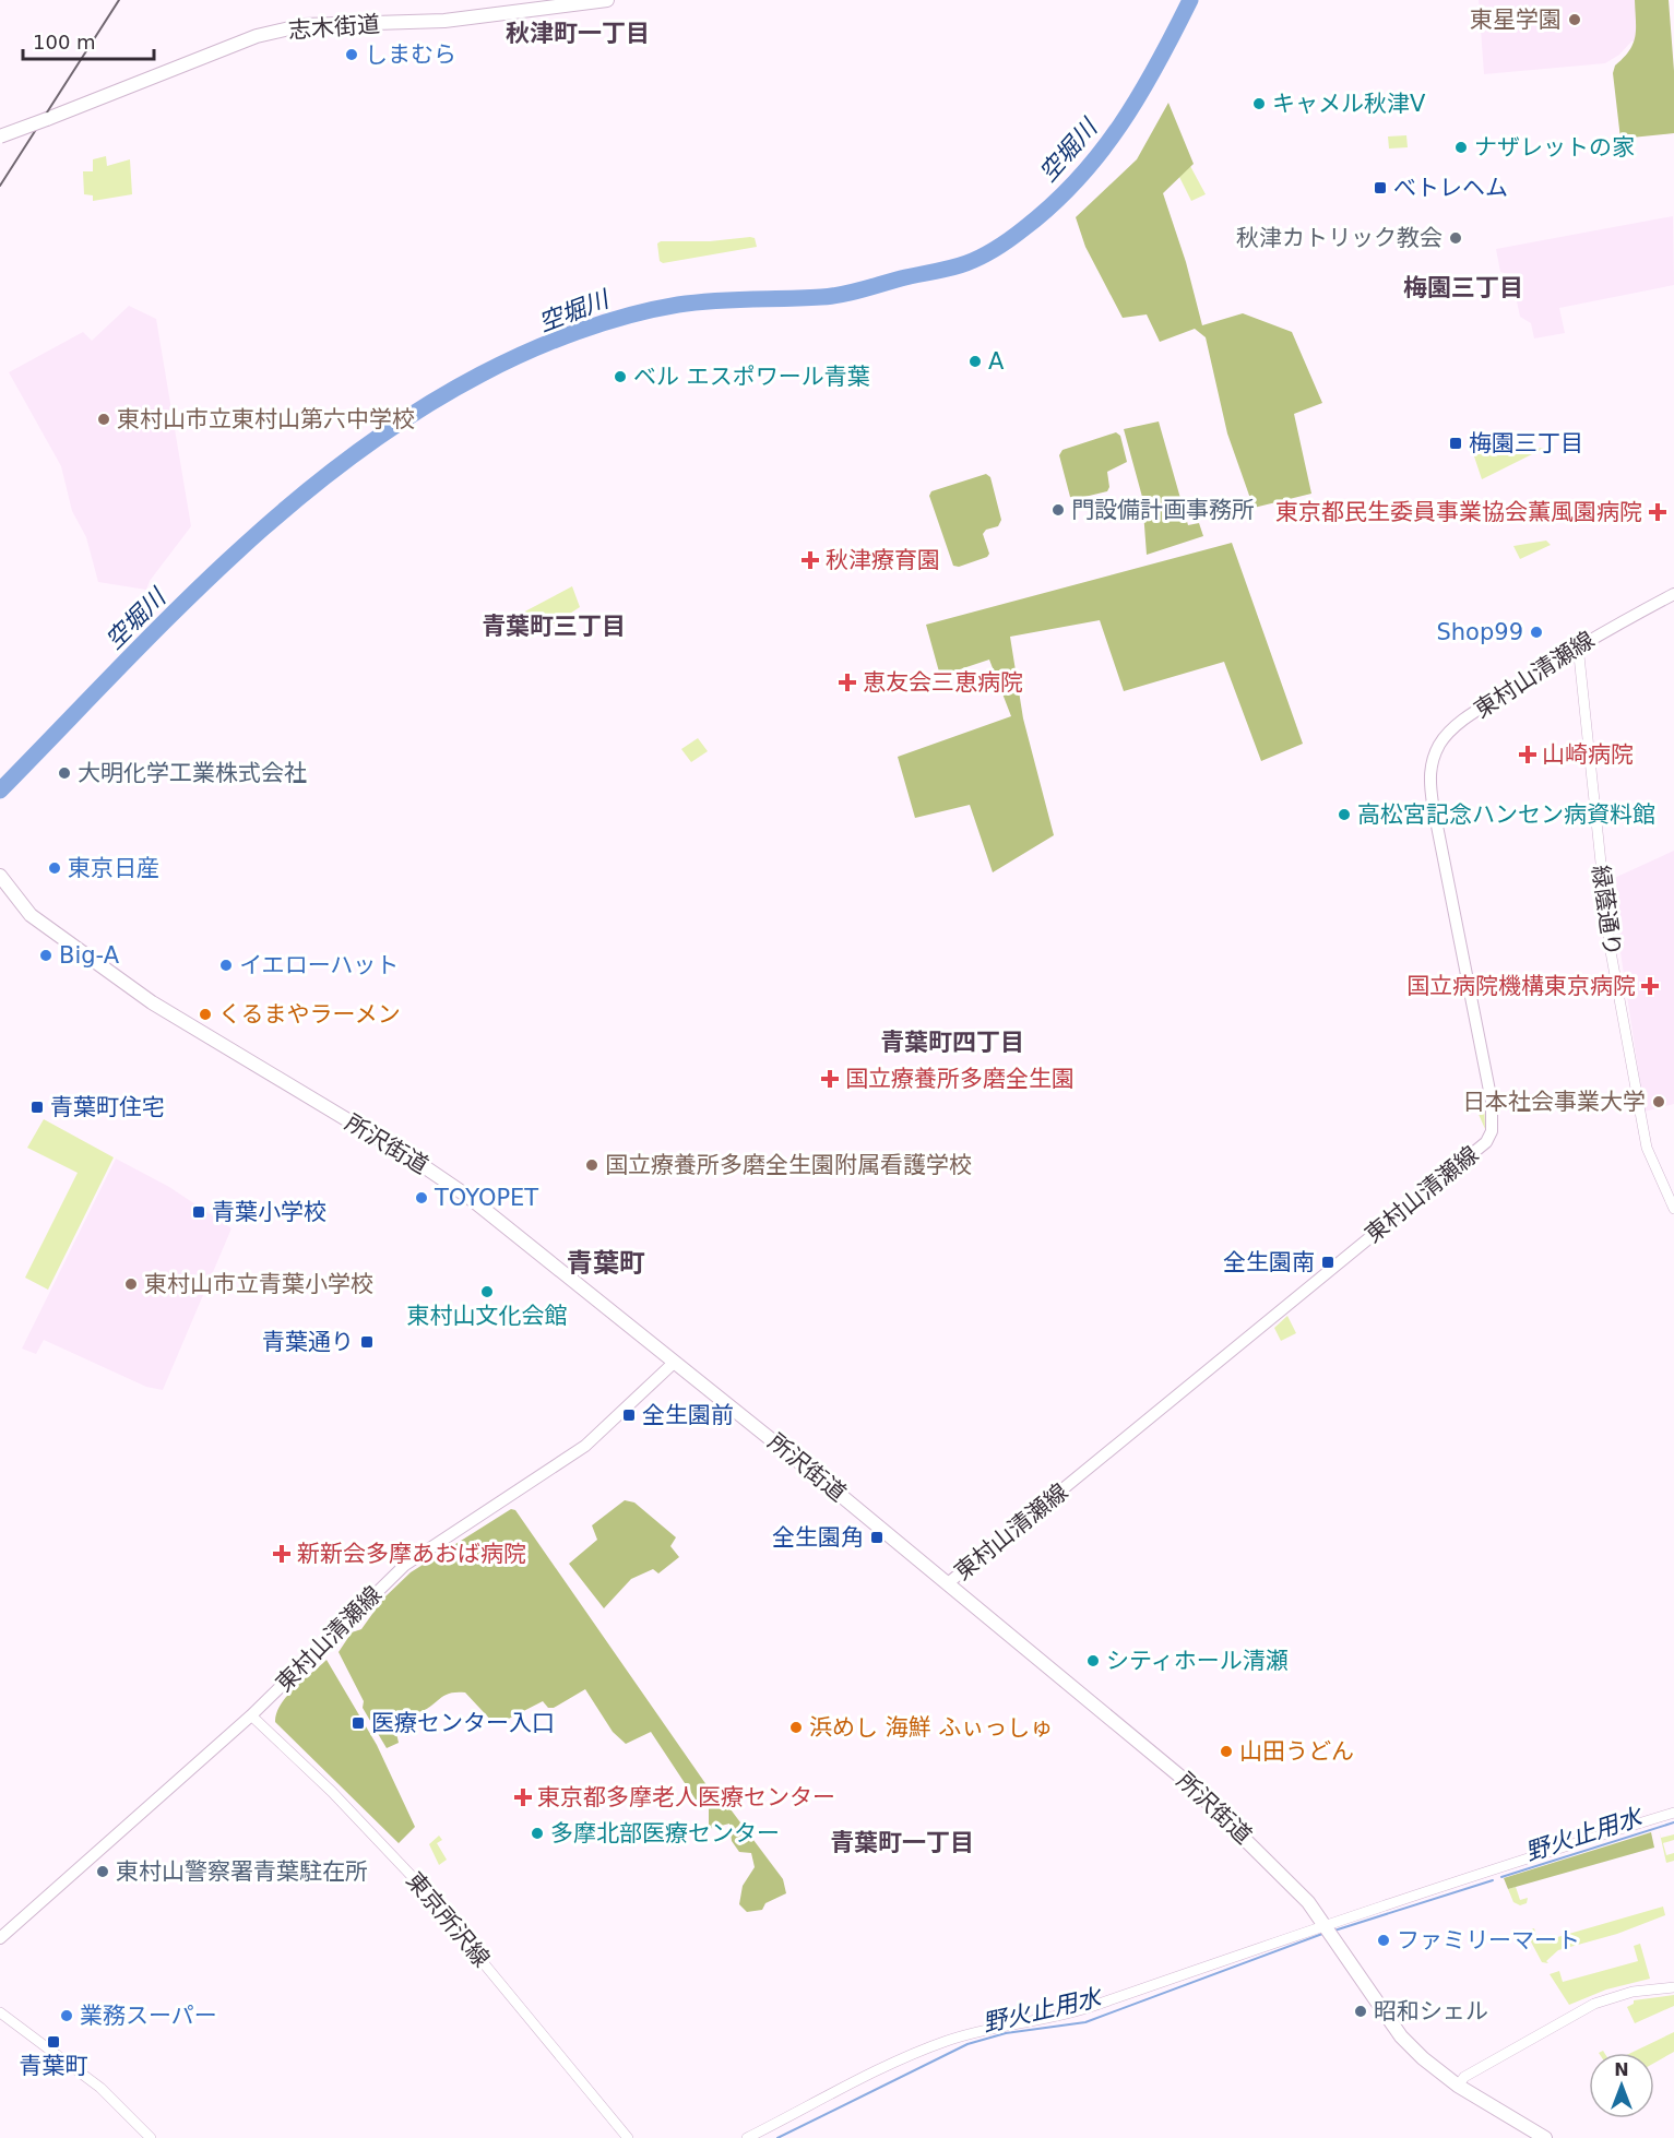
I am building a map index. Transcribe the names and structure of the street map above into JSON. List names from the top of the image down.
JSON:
{
  "streets": {
    "main road": ["志木街道", "東村山清瀬線", "所沢街道"],
    "street": ["緑蔭通り", "東京所沢線"]
  },
  "crossings": [
    ["東村山清瀬線", "緑蔭通り"],
    ["東村山清瀬線", "所沢街道"],
    ["東村山清瀬線", "東京所沢線"]
  ],
  "districts": [
    "秋津町一丁目",
    "梅園三丁目",
    "青葉町三丁目",
    "青葉町四丁目",
    "青葉町",
    "青葉町一丁目"
  ],
  "water": ["空堀川", "野火止用水"],
  "places": {
    "other": [
      "東星学園",
      "しまむら",
      "キャメル秋津V",
      "ナザレットの家",
      "秋津カトリック教会",
      "A",
      "ベル エスポワール青葉",
      "東村山市立東村山第六中学校",
      "門設備計画事務所",
      "Shop99",
      "大明化学工業株式会社",
      "高松宮記念ハンセン病資料館",
      "東京日産",
      "Big-A",
      "イエローハット",
      "くるまやラーメン",
      "日本社会事業大学",
      "国立療養所多磨全生園附属看護学校",
      "TOYOPET",
      "東村山市立青葉小学校",
      "東村山文化会館",
      "シティホール清瀬",
      "浜めし 海鮮 ふぃっしゅ",
      "山田うどん",
      "多摩北部医療センター",
      "東村山警察署青葉駐在所",
      "ファミリーマート",
      "昭和シェル",
      "業務スーパー"
    ],
    "transit": [
      "べトレヘム",
      "梅園三丁目",
      "青葉町住宅",
      "青葉小学校",
      "全生園南",
      "青葉通り",
      "全生園前",
      "全生園角",
      "医療センター入口",
      "青葉町"
    ],
    "health": [
      "東京都民生委員事業協会薫風園病院",
      "秋津療育園",
      "恵友会三恵病院",
      "山崎病院",
      "国立病院機構東京病院",
      "国立療養所多磨全生園",
      "新新会多摩あおば病院",
      "東京都多摩老人医療センター"
    ]
  },
  "scale_bar": "100 m",
  "north": "top"
}
